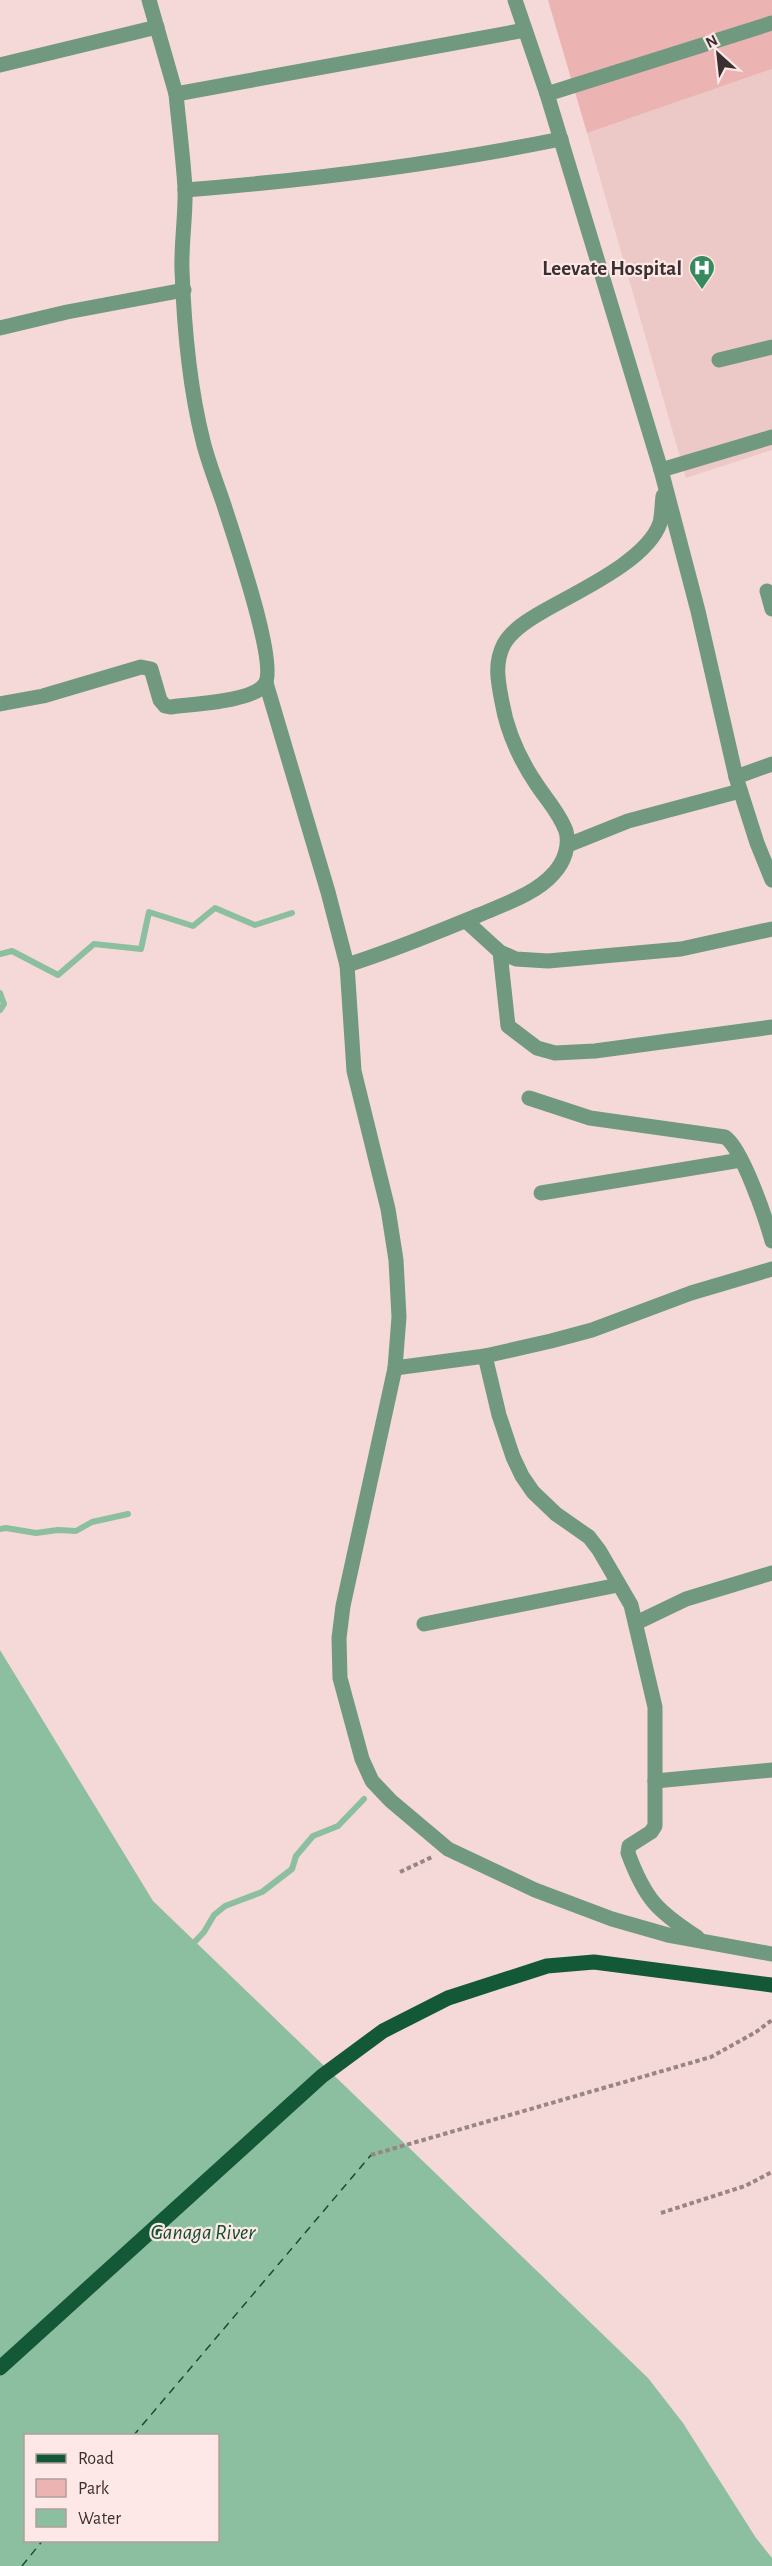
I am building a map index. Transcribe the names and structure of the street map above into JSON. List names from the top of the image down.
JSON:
{
  "water": ["Ganaga River"],
  "places": {
    "hospital": ["Leevate Hospital"]
  },
  "legend": ["Road", "Park", "Water"],
  "north": "top left"
}
